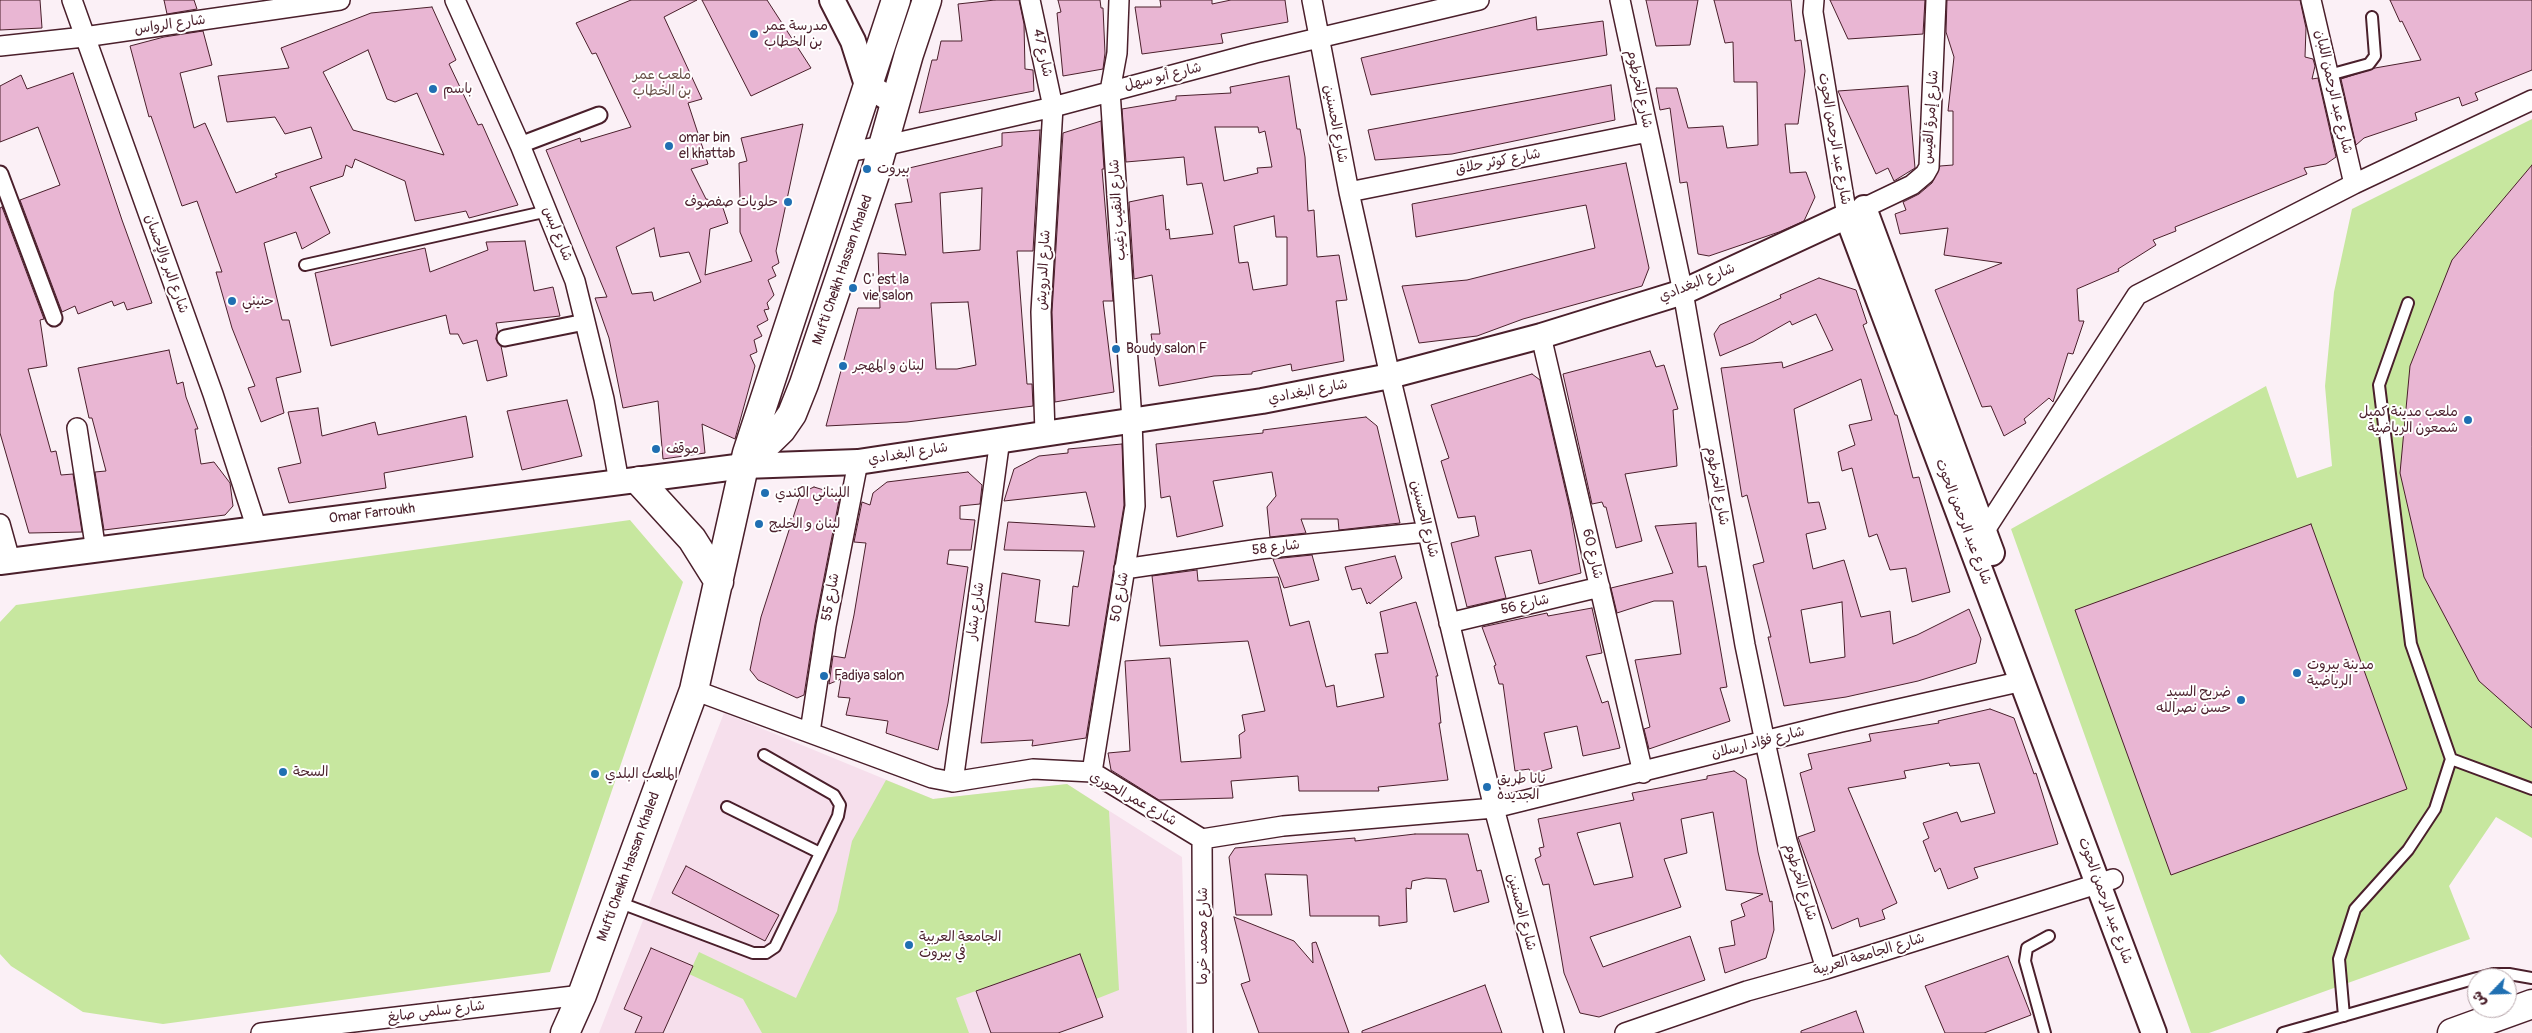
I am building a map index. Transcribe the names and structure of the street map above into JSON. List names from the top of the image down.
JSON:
{
  "streets": {
    "main road": ["Mufti Cheikh Hassan Khaled"],
    "street": [
      "شارع الرواس",
      "شارع 47",
      "شارع أبو سهل",
      "شارع الخرطوم",
      "شارع عبد الرحمن اللبان",
      "شارع إمرؤ القيس",
      "شارع الحسنين",
      "شارع عبد الرحمن الحوت",
      "شارع كوثر حلاق",
      "شارع النقيب زغيب",
      "شارع لبس",
      "شارع البر والإحسان",
      "شارع الدرويش",
      "شارع البغدادي",
      "Omar Farroukh",
      "شارع 58",
      "شارع 60",
      "شارع 55",
      "شارع 50",
      "شارع 56",
      "شارع بشار",
      "شارع فؤاد ارسلان",
      "شارع عمر الحوري",
      "شارع محمد خرما",
      "شارع الجامعة العربية",
      "شارع سلمى صايغ"
    ]
  },
  "crossings": [
    ["شارع الرواس", "شارع البر والإحسان"],
    ["شارع 47", "شارع أبو سهل"],
    ["شارع 47", "شارع الدرويش"],
    ["شارع أبو سهل", "شارع الحسنين"],
    ["شارع أبو سهل", "شارع النقيب زغيب"],
    ["شارع أبو سهل", "Mufti Cheikh Hassan Khaled"],
    ["شارع أبو سهل", "شارع الدرويش"],
    ["شارع الخرطوم", "شارع كوثر حلاق"],
    ["شارع الخرطوم", "شارع البغدادي"],
    ["شارع الخرطوم", "شارع فؤاد ارسلان"],
    ["شارع الخرطوم", "شارع الجامعة العربية"],
    ["شارع إمرؤ القيس", "شارع عبد الرحمن الحوت"],
    ["شارع إمرؤ القيس", "شارع البغدادي"],
    ["شارع الحسنين", "شارع كوثر حلاق"],
    ["شارع الحسنين", "شارع البغدادي"],
    ["شارع الحسنين", "شارع 58"],
    ["شارع الحسنين", "شارع 56"],
    ["شارع الحسنين", "شارع فؤاد ارسلان"],
    ["شارع عبد الرحمن الحوت", "شارع البغدادي"],
    ["شارع عبد الرحمن الحوت", "شارع فؤاد ارسلان"],
    ["شارع عبد الرحمن الحوت", "شارع الجامعة العربية"],
    ["شارع النقيب زغيب", "شارع البغدادي"],
    ["شارع النقيب زغيب", "شارع 50"],
    ["شارع لبس", "Omar Farroukh"],
    ["شارع البر والإحسان", "Omar Farroukh"],
    ["Mufti Cheikh Hassan Khaled", "شارع البغدادي"],
    ["Mufti Cheikh Hassan Khaled", "Omar Farroukh"],
    ["Mufti Cheikh Hassan Khaled", "شارع عمر الحوري"],
    ["Mufti Cheikh Hassan Khaled", "شارع سلمى صايغ"],
    ["شارع الدرويش", "شارع البغدادي"],
    ["شارع البغدادي", "Omar Farroukh"],
    ["شارع البغدادي", "شارع 60"],
    ["شارع البغدادي", "شارع 55"],
    ["شارع البغدادي", "شارع 50"],
    ["شارع البغدادي", "شارع بشار"],
    ["شارع 58", "شارع 50"],
    ["شارع 60", "شارع 56"],
    ["شارع 60", "شارع فؤاد ارسلان"],
    ["شارع 55", "شارع عمر الحوري"],
    ["شارع 50", "شارع عمر الحوري"],
    ["شارع بشار", "شارع عمر الحوري"],
    ["شارع عمر الحوري", "شارع محمد خرما"]
  ],
  "parks": ["ملعب عمر بن الخطاب"],
  "places": [
    "مدرسة عمر بن الخطاب",
    "باسم",
    "omar bin el khattab",
    "بيروت",
    "حلويات صفصوف",
    "C' est la vie salon",
    "حنيني",
    "Boudy salon F",
    "لبنان و المهجر",
    "ملعب مدينة كميل شمعون الرياضية",
    "موقف",
    "اللبناني الكندي",
    "لبنان و الخليج",
    "مدينة بيروت الرياضية",
    "Fadiya salon",
    "ضريح السيد حسن نصرالله",
    "السحة",
    "الملعب البلدي",
    "نانا طريق الجديده",
    "الجامعة العربية في بيروت"
  ],
  "north": "bottom left"
}
